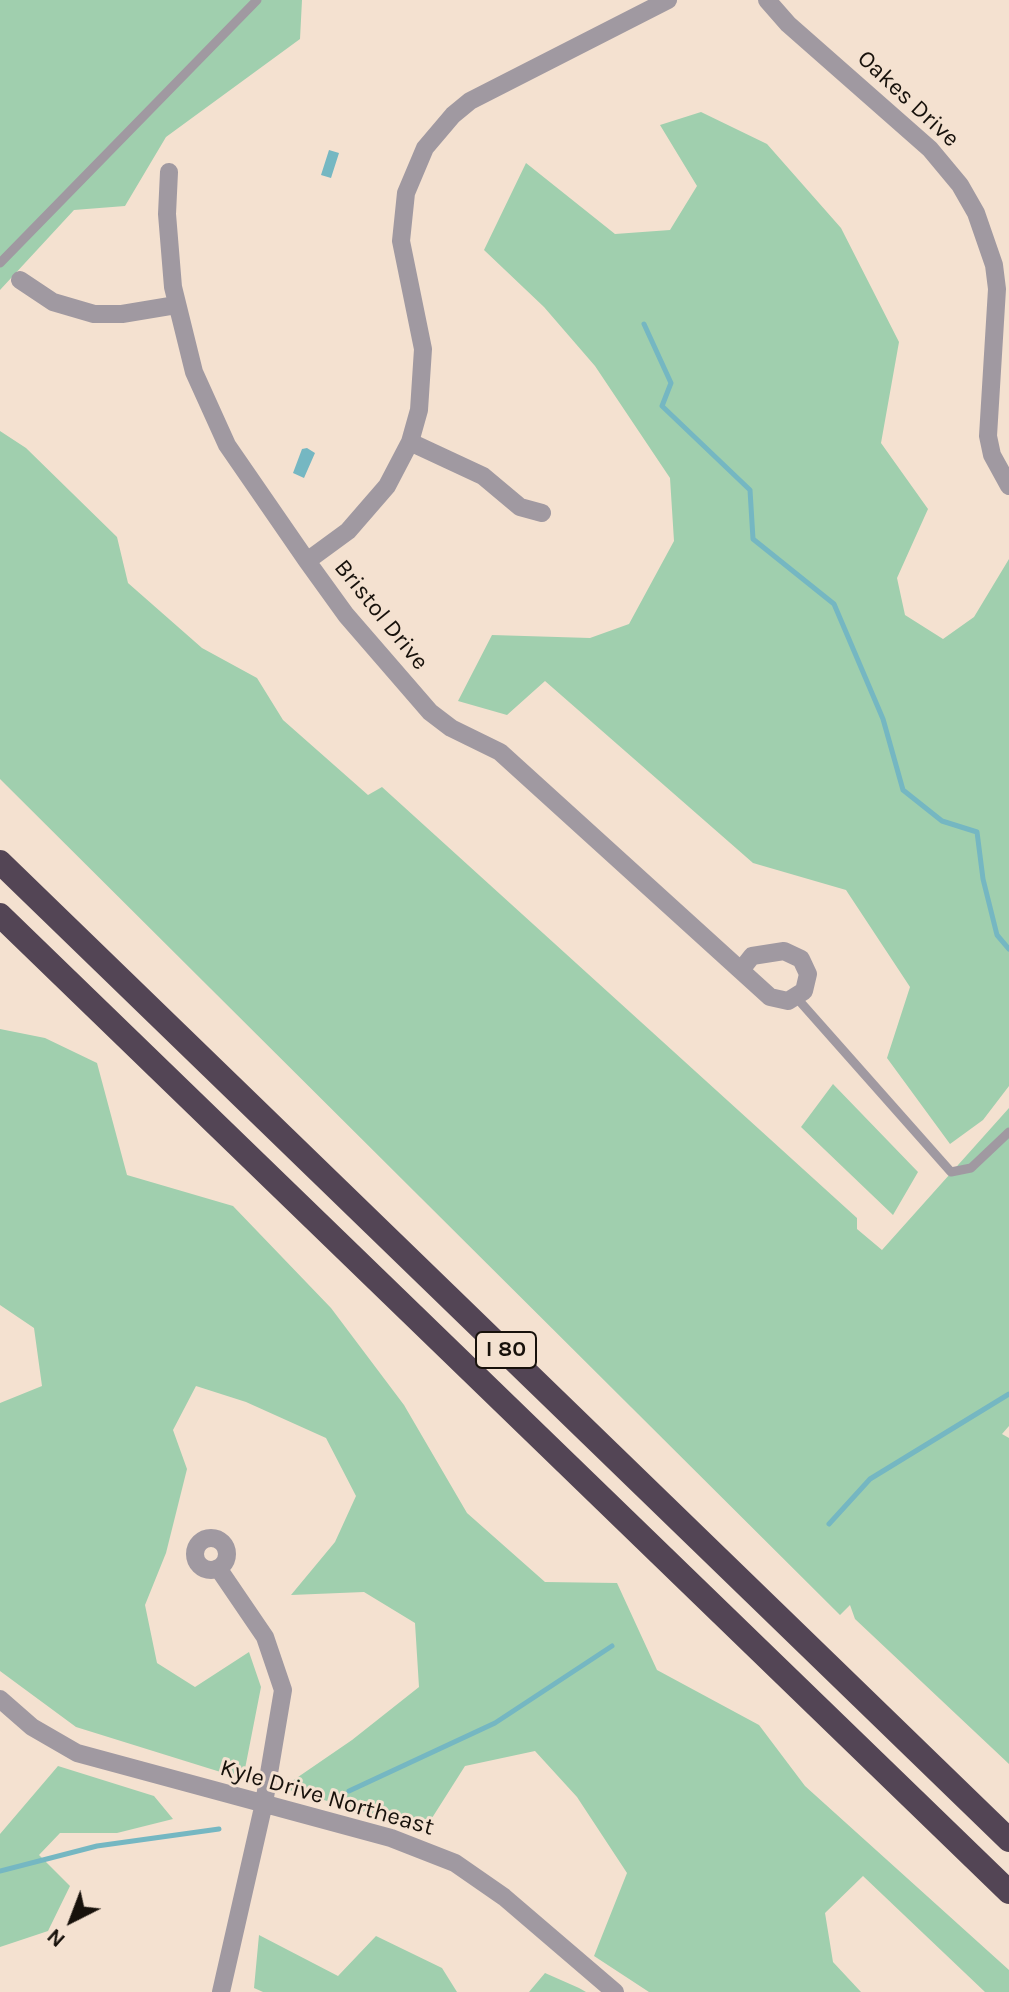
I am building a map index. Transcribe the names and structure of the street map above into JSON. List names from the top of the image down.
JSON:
{
  "streets": {
    "highway": ["I 80"],
    "street": ["Oakes Drive", "Bristol Drive", "Kyle Drive Northeast"]
  },
  "north": "bottom left"
}
